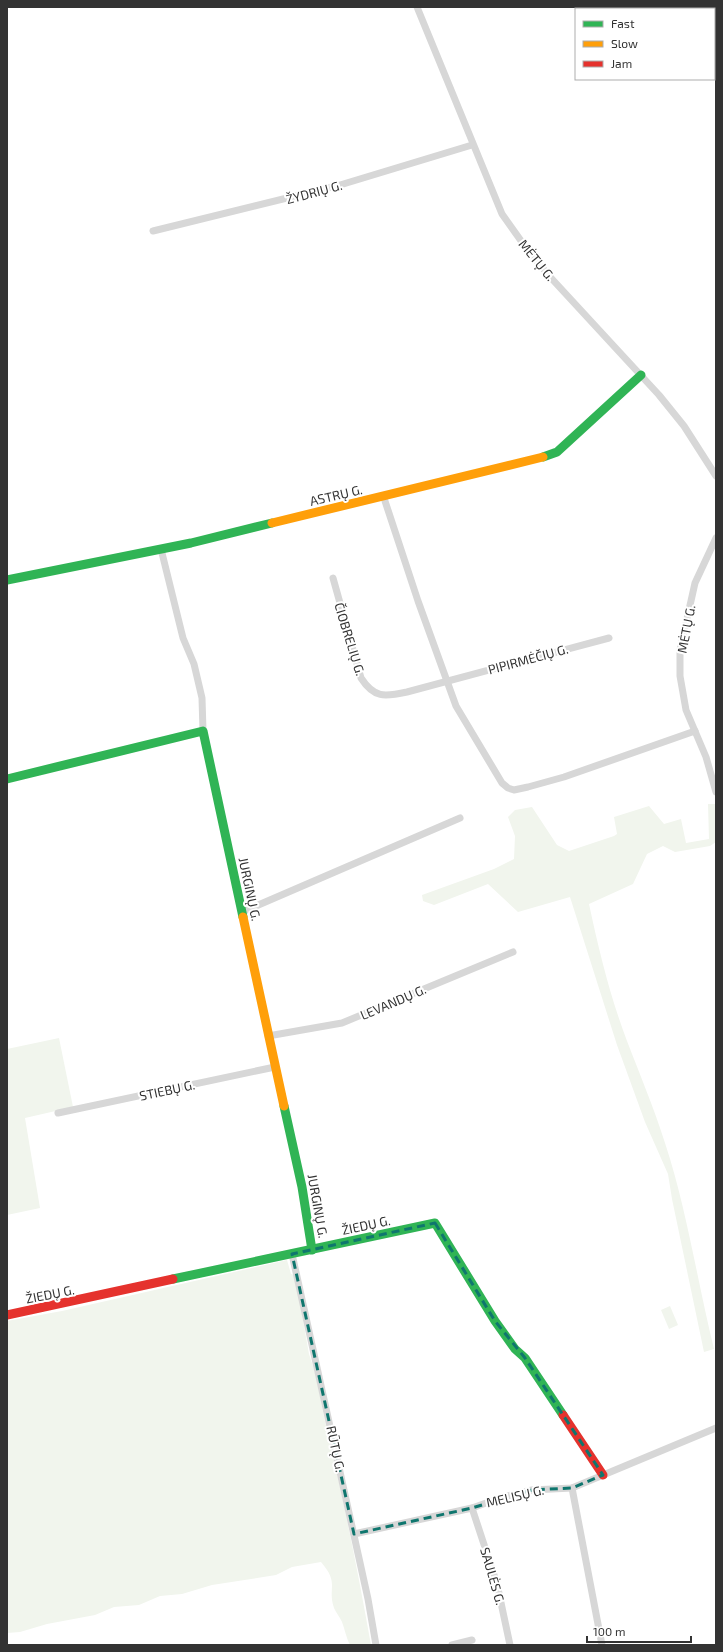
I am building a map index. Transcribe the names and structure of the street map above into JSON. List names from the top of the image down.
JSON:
{
  "streets": {
    "street": [
      "ŽYDRIŲ G.",
      "MĖTŲ G.",
      "ASTRŲ G.",
      "ČIOBRELIŲ G.",
      "PIPIRMĖČIŲ G.",
      "JURGINŲ G.",
      "LEVANDŲ G.",
      "STIEBŲ G.",
      "ŽIEDŲ G.",
      "RŪTŲ G.",
      "MELISŲ G.",
      "SAULĖS G."
    ]
  },
  "crossings": [
    ["ŽYDRIŲ G.", "MĖTŲ G."],
    ["MĖTŲ G.", "ASTRŲ G."],
    ["ČIOBRELIŲ G.", "PIPIRMĖČIŲ G."],
    ["JURGINŲ G.", "LEVANDŲ G."],
    ["JURGINŲ G.", "STIEBŲ G."],
    ["JURGINŲ G.", "ŽIEDŲ G."],
    ["ŽIEDŲ G.", "RŪTŲ G."],
    ["ŽIEDŲ G.", "MELISŲ G."],
    ["RŪTŲ G.", "MELISŲ G."],
    ["MELISŲ G.", "SAULĖS G."]
  ],
  "legend": ["Fast", "Slow", "Jam"],
  "scale_bar": "100 m"
}
